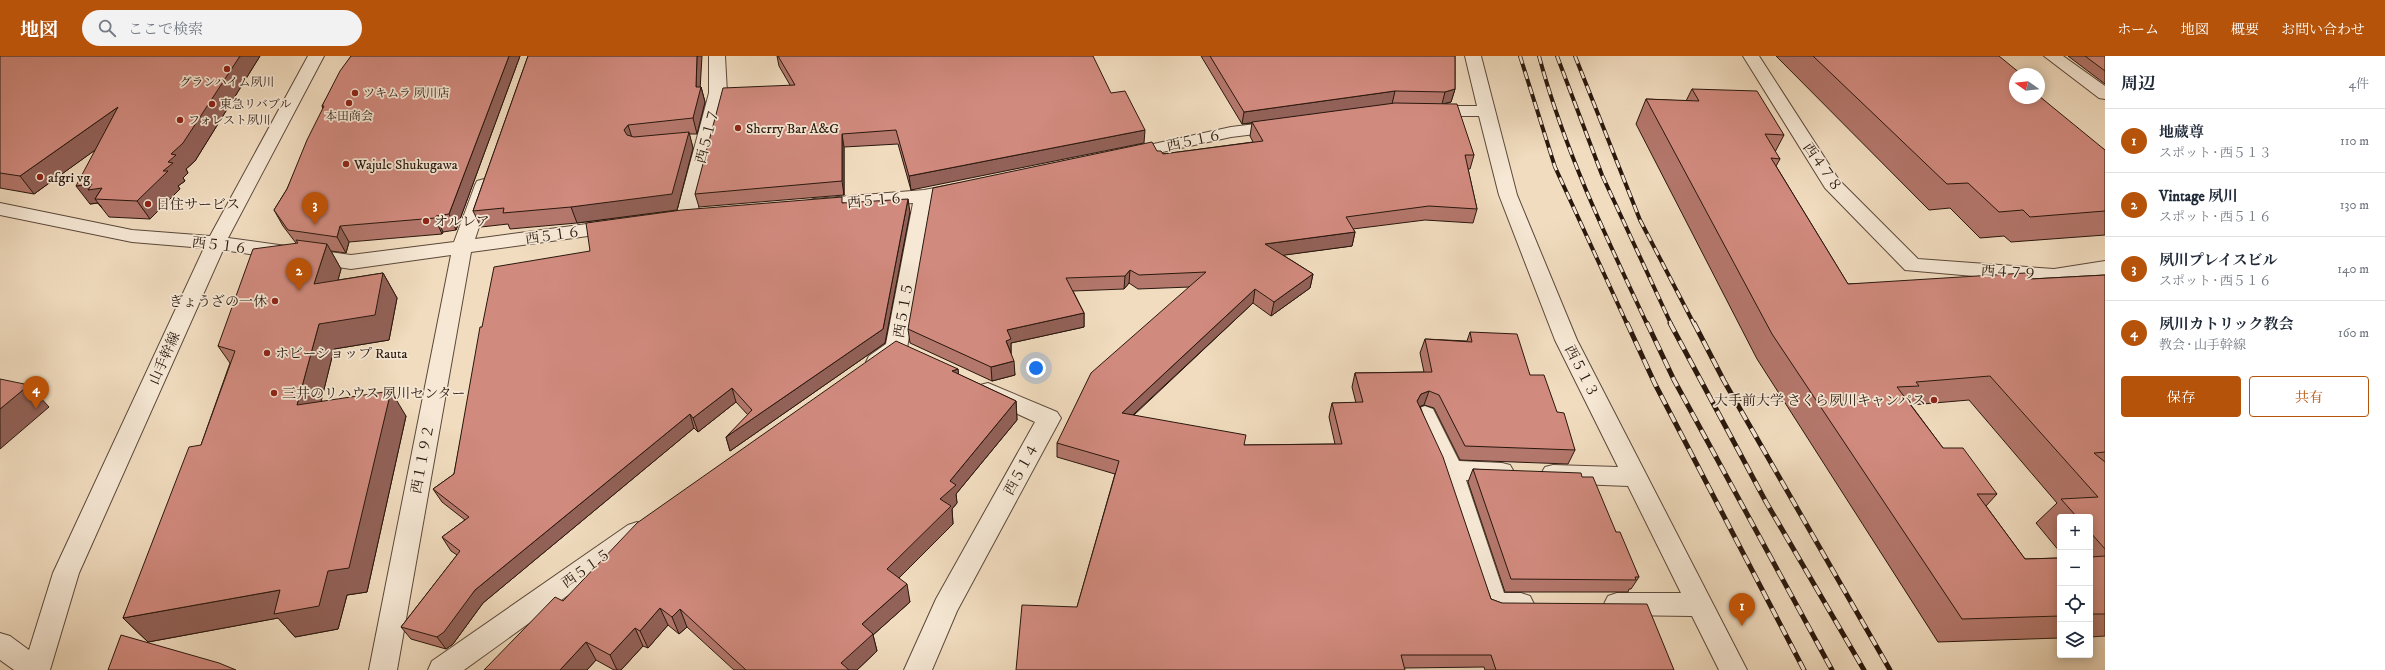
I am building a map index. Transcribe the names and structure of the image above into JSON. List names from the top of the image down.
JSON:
{
  "streets": {
    "street": [
      "西５１７",
      "西５１６",
      "西４７８",
      "西４７９",
      "西５１５",
      "山手幹線",
      "西５１３",
      "西１１９２",
      "西５１４"
    ]
  },
  "crossings": [
    ["西５１６", "西５１５"],
    ["西５１６", "山手幹線"],
    ["西５１６", "西１１９２"],
    ["西４７８", "西４７９"]
  ],
  "places": [
    "グランハイム夙川",
    "ツキムラ 夙川店",
    "本田商会",
    "東急リバブル",
    "フォレスト夙川",
    "Sherry Bar A&G",
    "Wajule Shukugawa",
    "afgri vg",
    "日住サービス",
    "オルレア",
    "ぎょうざの一休",
    "ホビーショップ Rauta",
    "三井のリハウス 夙川センター",
    "大手前大学 さくら夙川キャンパス"
  ],
  "north": "left",
  "page": {
    "header": "地図",
    "search": "ここで検索",
    "nav": [
      "ホーム",
      "地図",
      "概要",
      "お問い合わせ"
    ],
    "heading": ["周辺", "4件"],
    "list": [
      {
        "mark": "1",
        "name": "地蔵尊",
        "note": "スポット · 西５１３",
        "value": "110 m"
      },
      {
        "mark": "2",
        "name": "Vintage 夙川",
        "note": "スポット · 西５１６",
        "value": "130 m"
      },
      {
        "mark": "3",
        "name": "夙川プレイスビル",
        "note": "スポット · 西５１６",
        "value": "140 m"
      },
      {
        "mark": "4",
        "name": "夙川カトリック教会",
        "note": "教会 · 山手幹線",
        "value": "160 m"
      }
    ],
    "pins": [
      "3",
      "2",
      "4",
      "1"
    ],
    "buttons": ["保存", "共有"],
    "map_buttons": ["+", "−"]
  }
}
